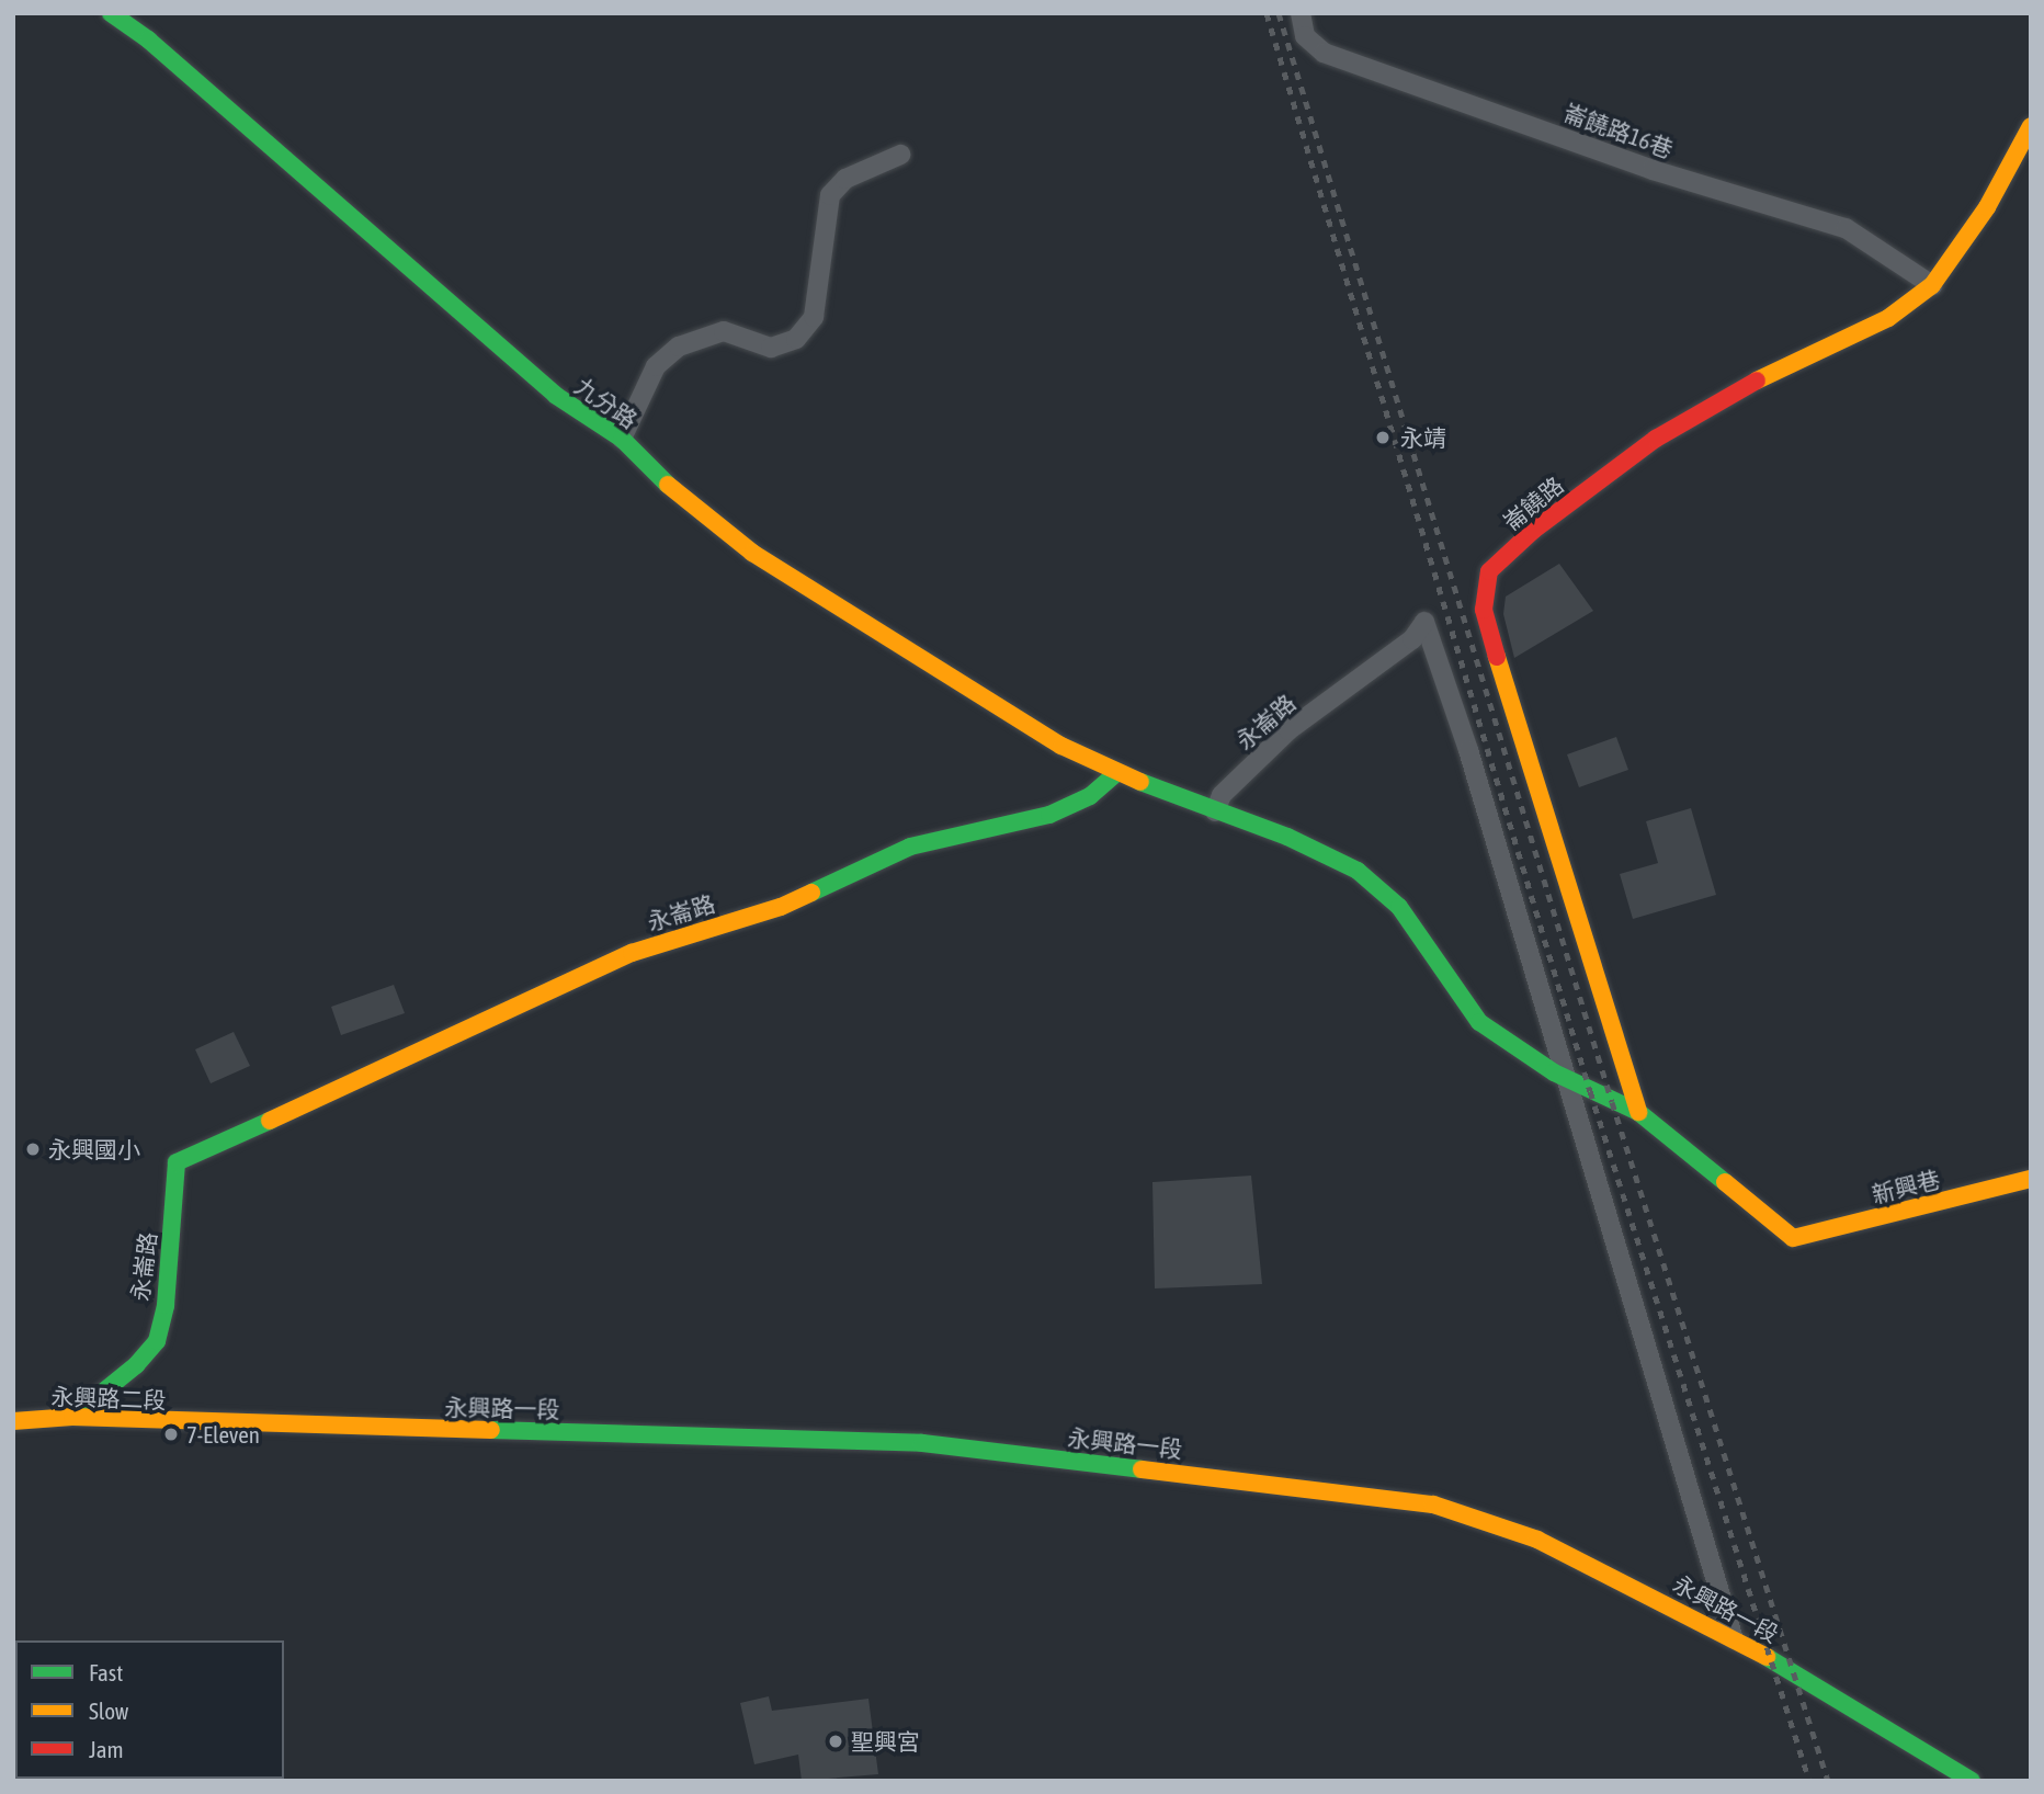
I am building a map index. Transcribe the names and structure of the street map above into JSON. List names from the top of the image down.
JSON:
{
  "streets": {
    "street": [
      "崙饒路16巷",
      "九分路",
      "崙饒路",
      "永崙路",
      "新興巷",
      "永興路二段",
      "永興路一段"
    ]
  },
  "crossings": [
    ["崙饒路16巷", "崙饒路"],
    ["九分路", "永崙路"],
    ["崙饒路", "新興巷"],
    ["永崙路", "永興路二段"],
    ["永興路二段", "永興路一段"]
  ],
  "places": [
    "永靖",
    "永興國小",
    "7-Eleven",
    "聖興宮"
  ],
  "legend": ["Fast", "Slow", "Jam"]
}
